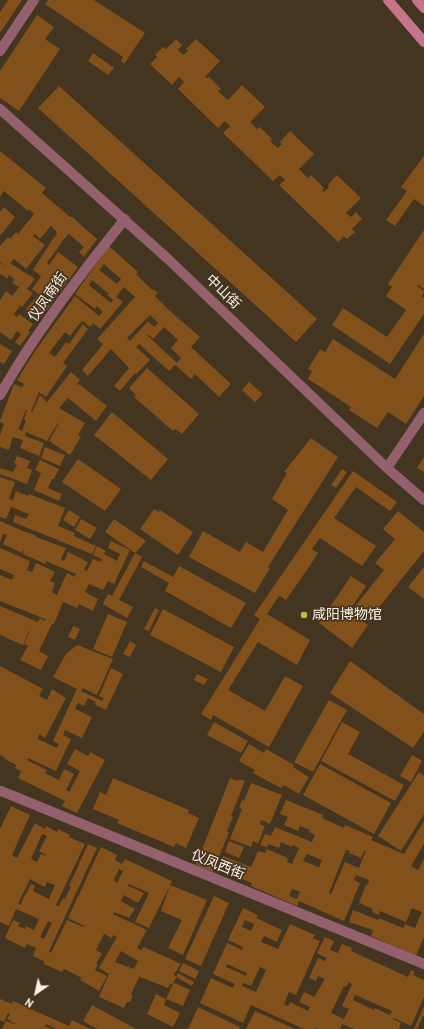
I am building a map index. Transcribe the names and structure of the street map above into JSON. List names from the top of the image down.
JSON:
{
  "streets": {
    "street": ["中山街", "仪凤南街", "仪凤西街"]
  },
  "crossings": [
    ["中山街", "仪凤南街"]
  ],
  "places": ["咸阳博物馆"],
  "north": "bottom left"
}
